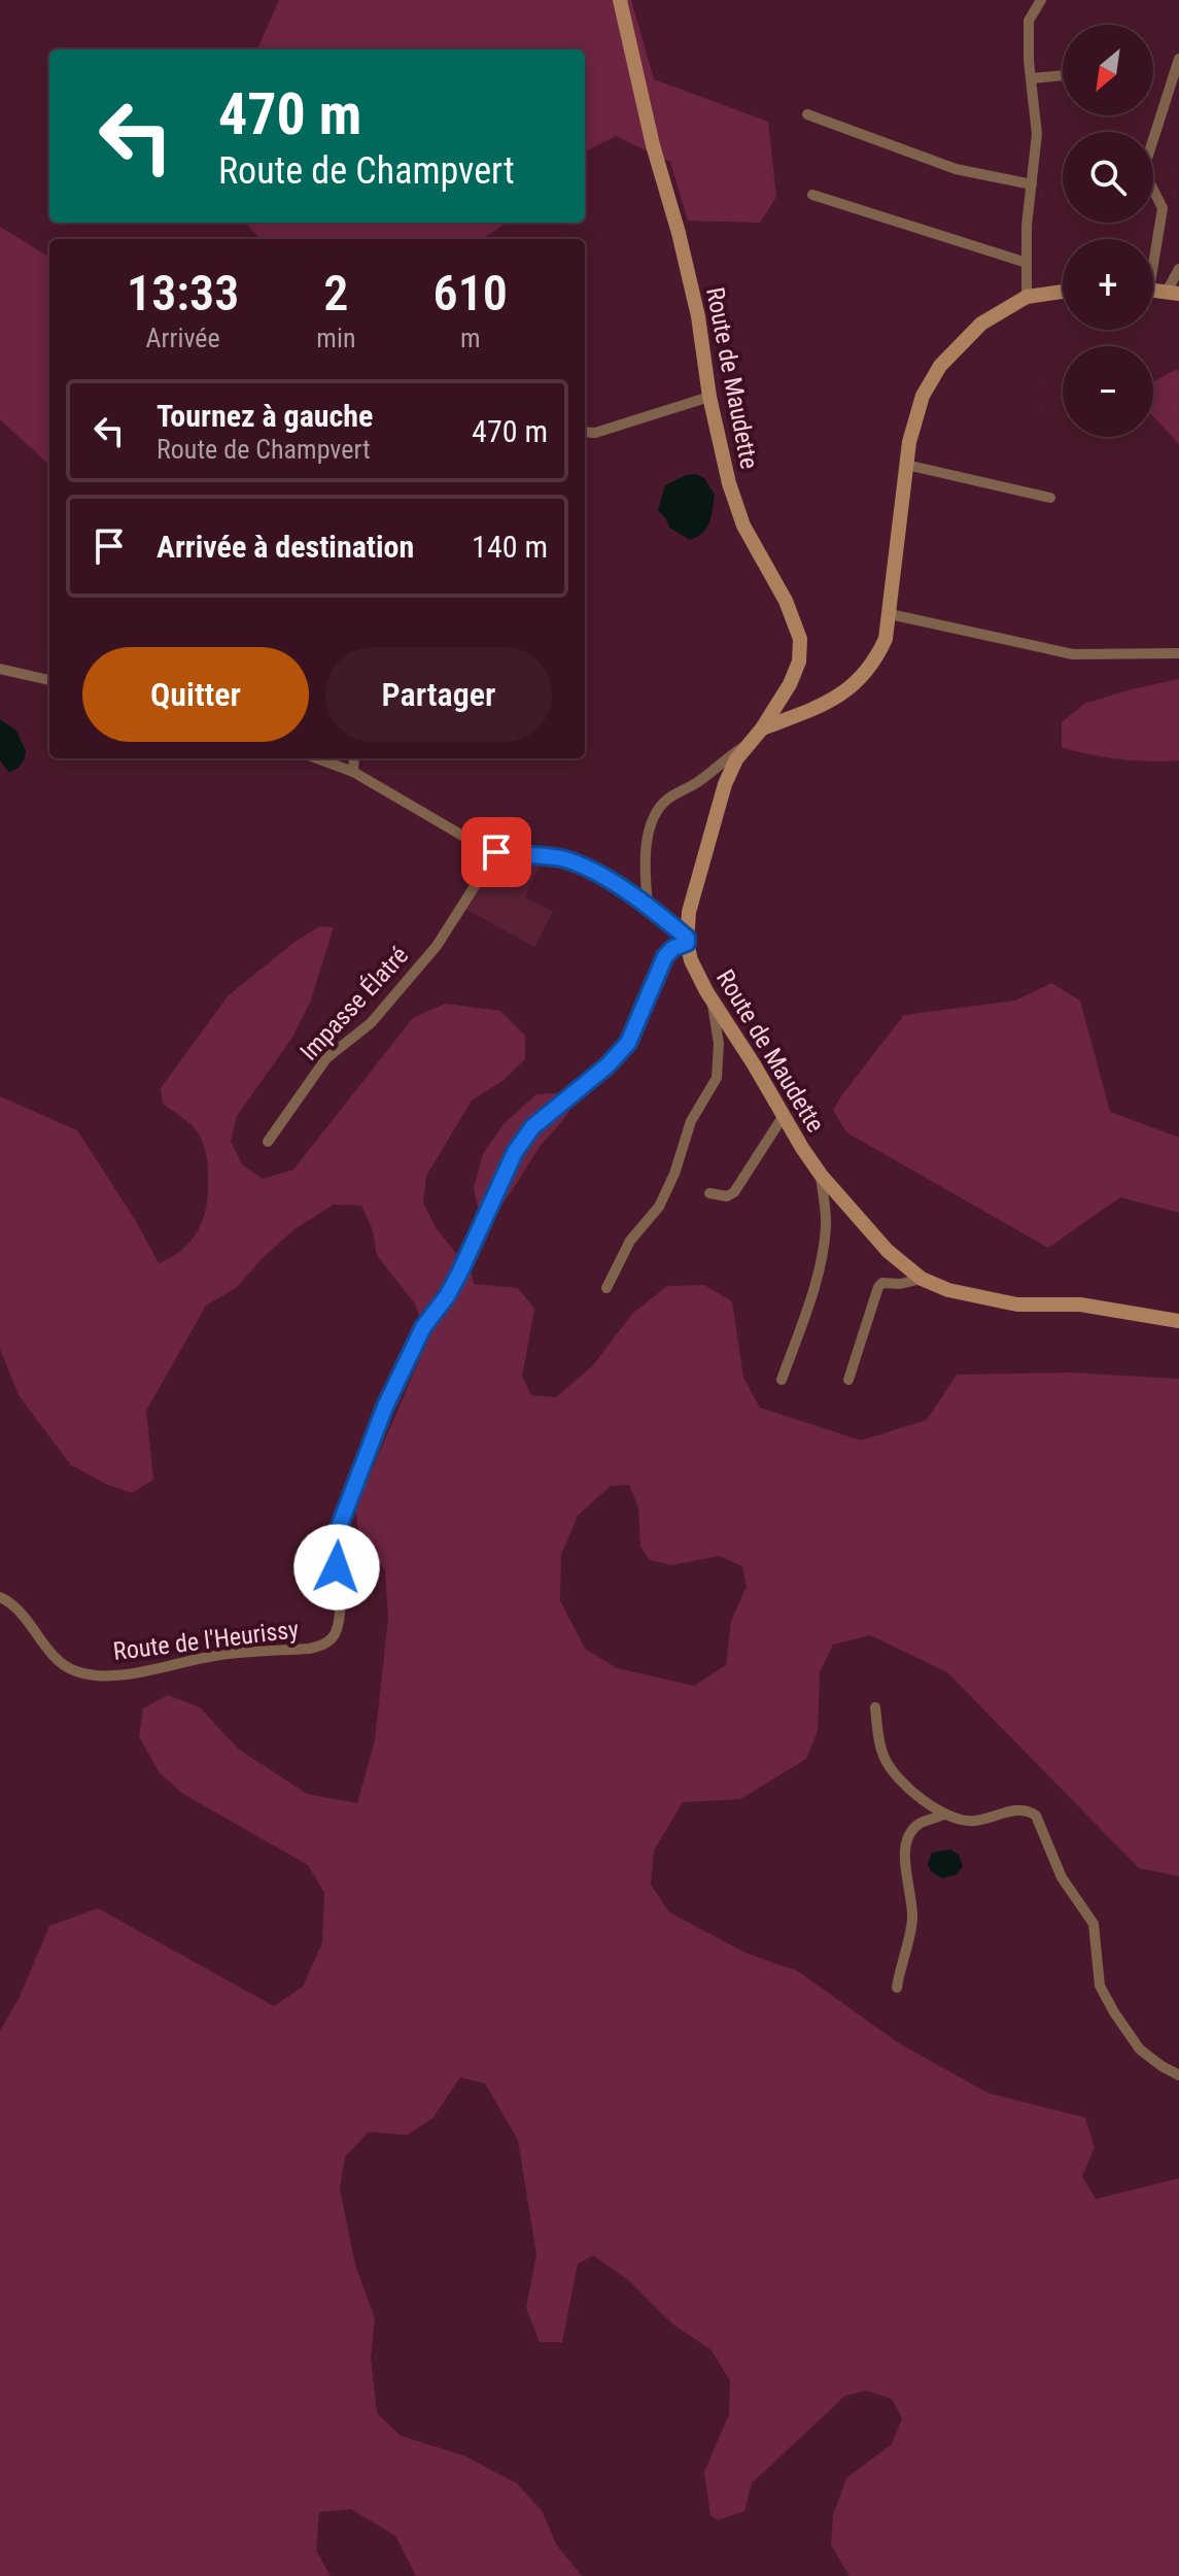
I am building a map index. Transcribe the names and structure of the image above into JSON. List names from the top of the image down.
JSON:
{
  "streets": {
    "street": ["Route de Maudette", "Impasse Élatré", "Route de l'Heurissy"]
  },
  "crossings": [
    ["Route de Maudette", "Route de l'Heurissy"]
  ],
  "north": "bottom left",
  "page": {
    "map_buttons": ["+", "−"],
    "turn": ["470 m", "Route de Champvert"],
    "eta": [
      "13:33",
      "Arrivée",
      "2",
      "min",
      "610",
      "m"
    ],
    "list": [
      {
        "name": "Tournez à gauche",
        "note": "Route de Champvert",
        "value": "470 m"
      },
      {
        "name": "Arrivée à destination",
        "value": "140 m"
      }
    ],
    "buttons": ["Quitter", "Partager"]
  }
}
